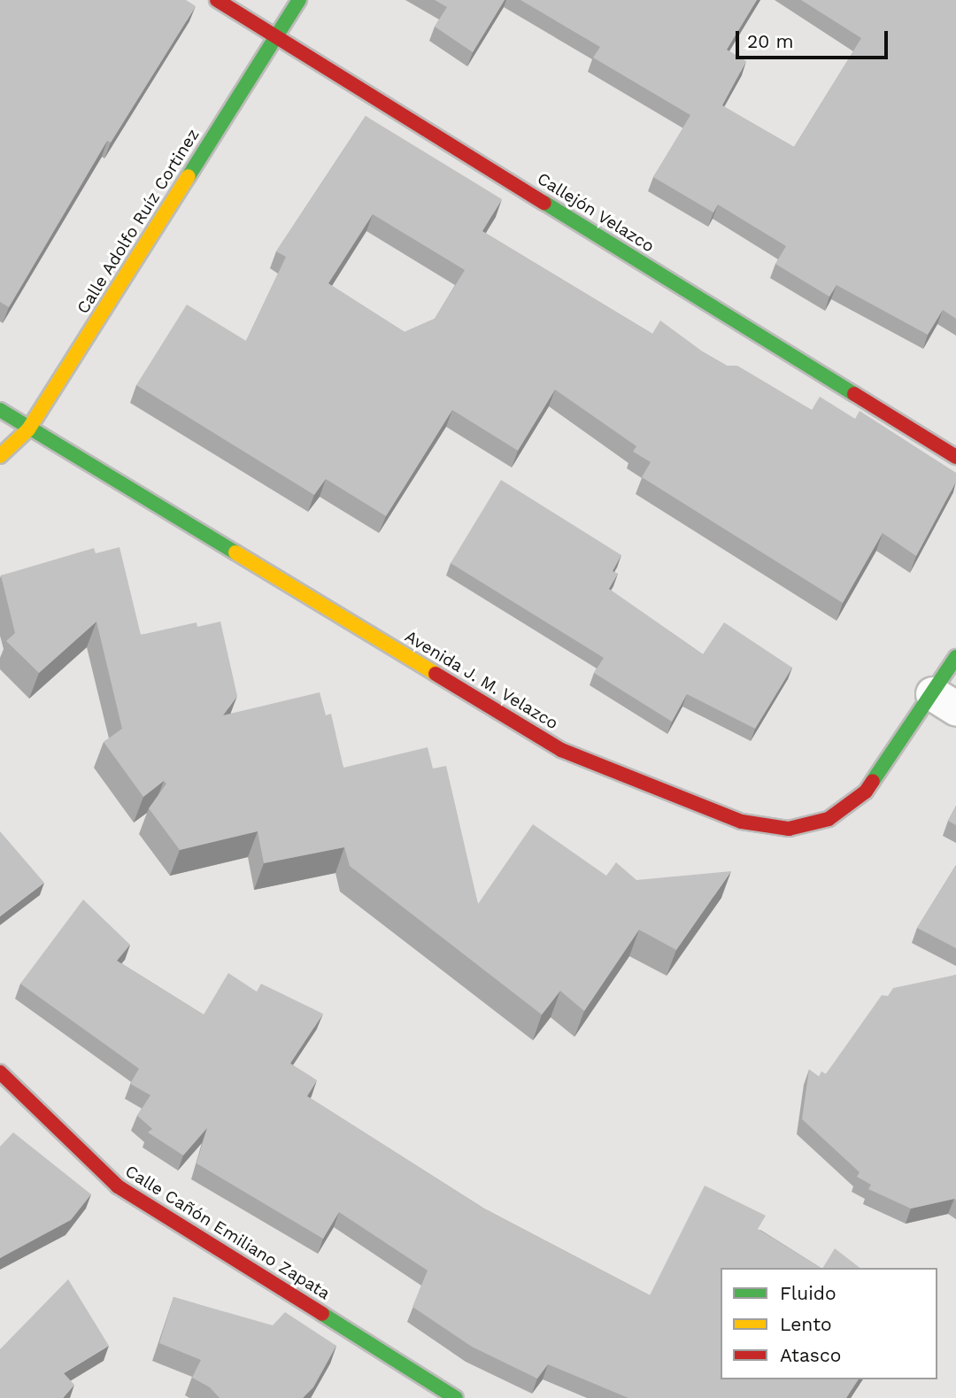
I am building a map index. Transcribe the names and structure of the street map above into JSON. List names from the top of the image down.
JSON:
{
  "streets": {
    "street": [
      "Callejón Velazco",
      "Calle Adolfo Ruíz Cortinez",
      "Avenida J. M. Velazco",
      "Calle Cañón Emiliano Zapata"
    ]
  },
  "crossings": [
    ["Callejón Velazco", "Calle Adolfo Ruíz Cortinez"],
    ["Calle Adolfo Ruíz Cortinez", "Avenida J. M. Velazco"]
  ],
  "legend": ["Fluido", "Lento", "Atasco"],
  "scale_bar": "20 m"
}
